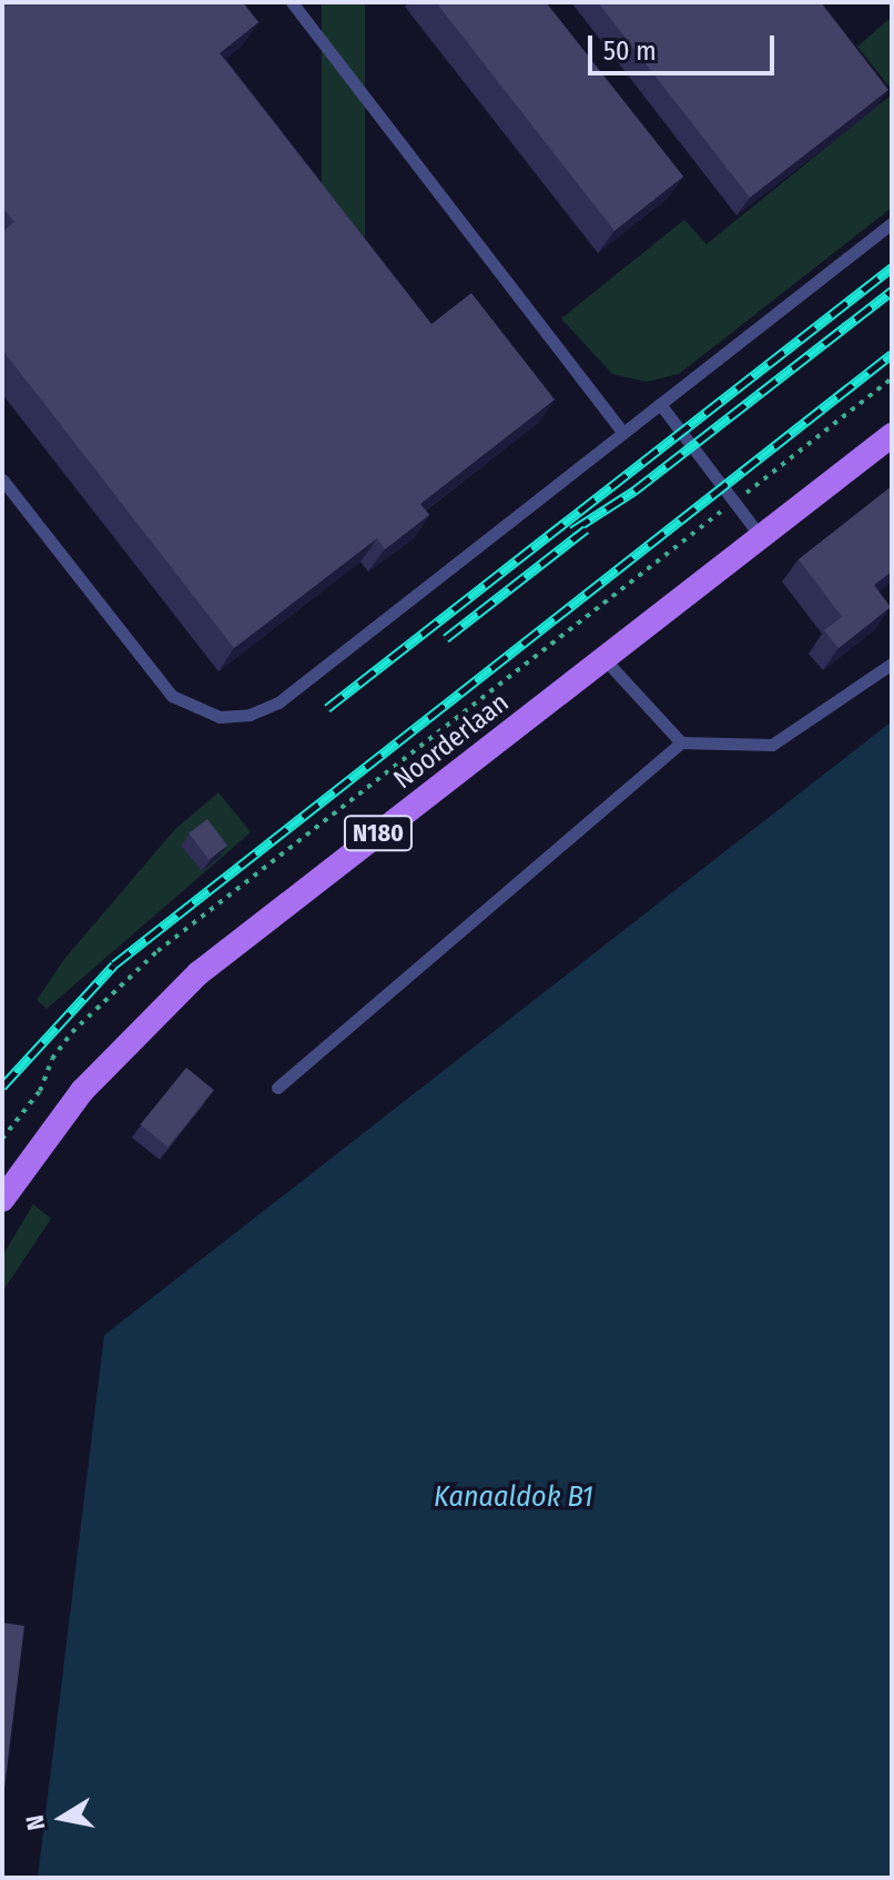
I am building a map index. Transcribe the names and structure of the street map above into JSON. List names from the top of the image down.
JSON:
{
  "streets": {
    "main road": ["Noorderlaan", "N180"]
  },
  "water": ["Kanaaldok B1"],
  "scale_bar": "50 m",
  "north": "left"
}
